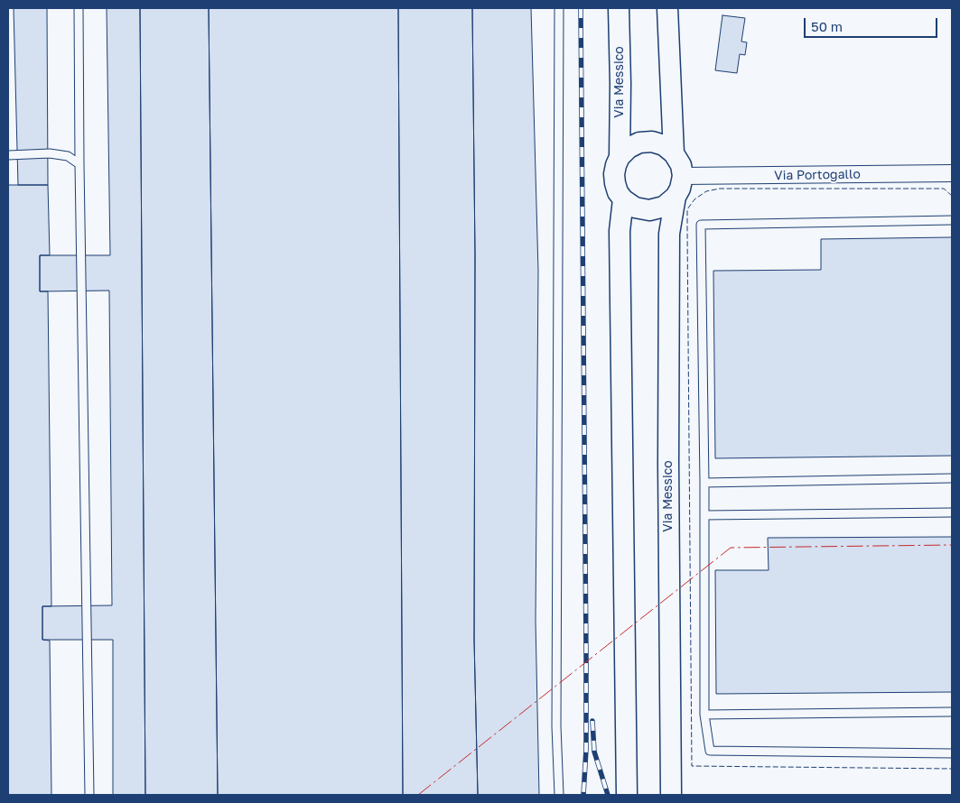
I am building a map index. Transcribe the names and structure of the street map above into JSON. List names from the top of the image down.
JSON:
{
  "streets": {
    "street": ["Via Messico", "Via Portogallo"]
  },
  "crossings": [
    ["Via Messico", "Via Portogallo"]
  ],
  "scale_bar": "50 m"
}
